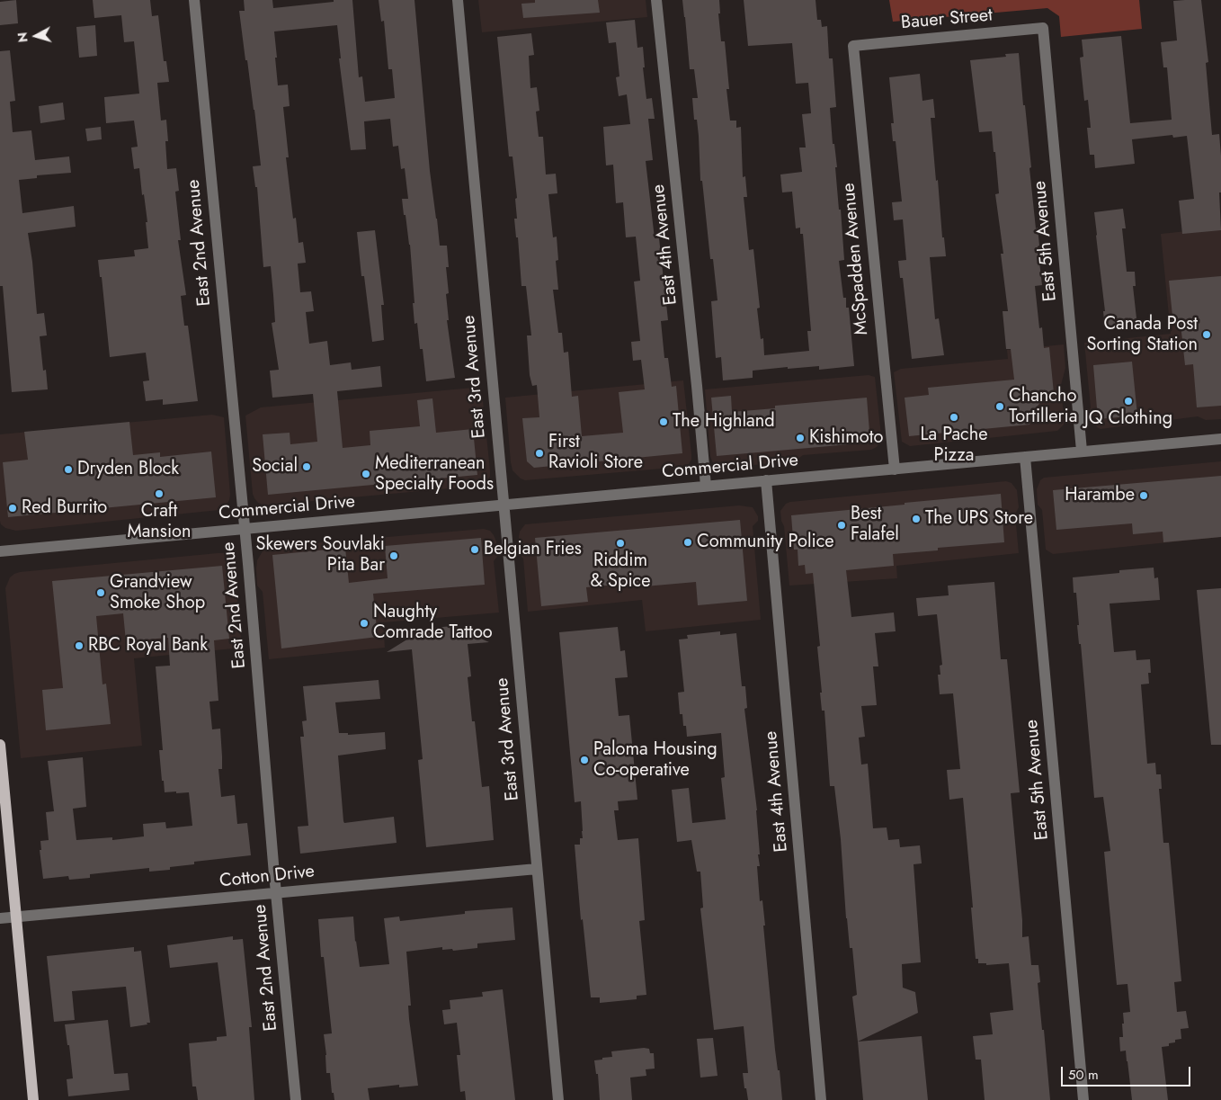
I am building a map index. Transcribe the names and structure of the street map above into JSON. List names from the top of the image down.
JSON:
{
  "streets": {
    "street": [
      "Bauer Street",
      "East 5th Avenue",
      "East 2nd Avenue",
      "East 4th Avenue",
      "McSpadden Avenue",
      "East 3rd Avenue",
      "Commercial Drive",
      "Cotton Drive"
    ]
  },
  "crossings": [
    ["Bauer Street", "East 5th Avenue"],
    ["Bauer Street", "McSpadden Avenue"],
    ["East 5th Avenue", "Commercial Drive"],
    ["East 2nd Avenue", "Commercial Drive"],
    ["East 2nd Avenue", "Cotton Drive"],
    ["East 4th Avenue", "Commercial Drive"],
    ["McSpadden Avenue", "Commercial Drive"],
    ["East 3rd Avenue", "Commercial Drive"],
    ["East 3rd Avenue", "Cotton Drive"]
  ],
  "places": [
    "Canada Post Sorting Station",
    "JQ Clothing",
    "Chancho Tortilleria",
    "La Pache Pizza",
    "The Highland",
    "Kishimoto",
    "First Ravioli Store",
    "Social",
    "Dryden Block",
    "Mediterranean Specialty Foods",
    "Craft Mansion",
    "Harambe",
    "Red Burrito",
    "The UPS Store",
    "Best Falafel",
    "Community Police",
    "Riddim & Spice",
    "Belgian Fries",
    "Skewers Souvlaki Pita Bar",
    "Grandview Smoke Shop",
    "Naughty Comrade Tattoo",
    "RBC Royal Bank",
    "Paloma Housing Co-operative"
  ],
  "scale_bar": "50 m",
  "north": "left"
}
